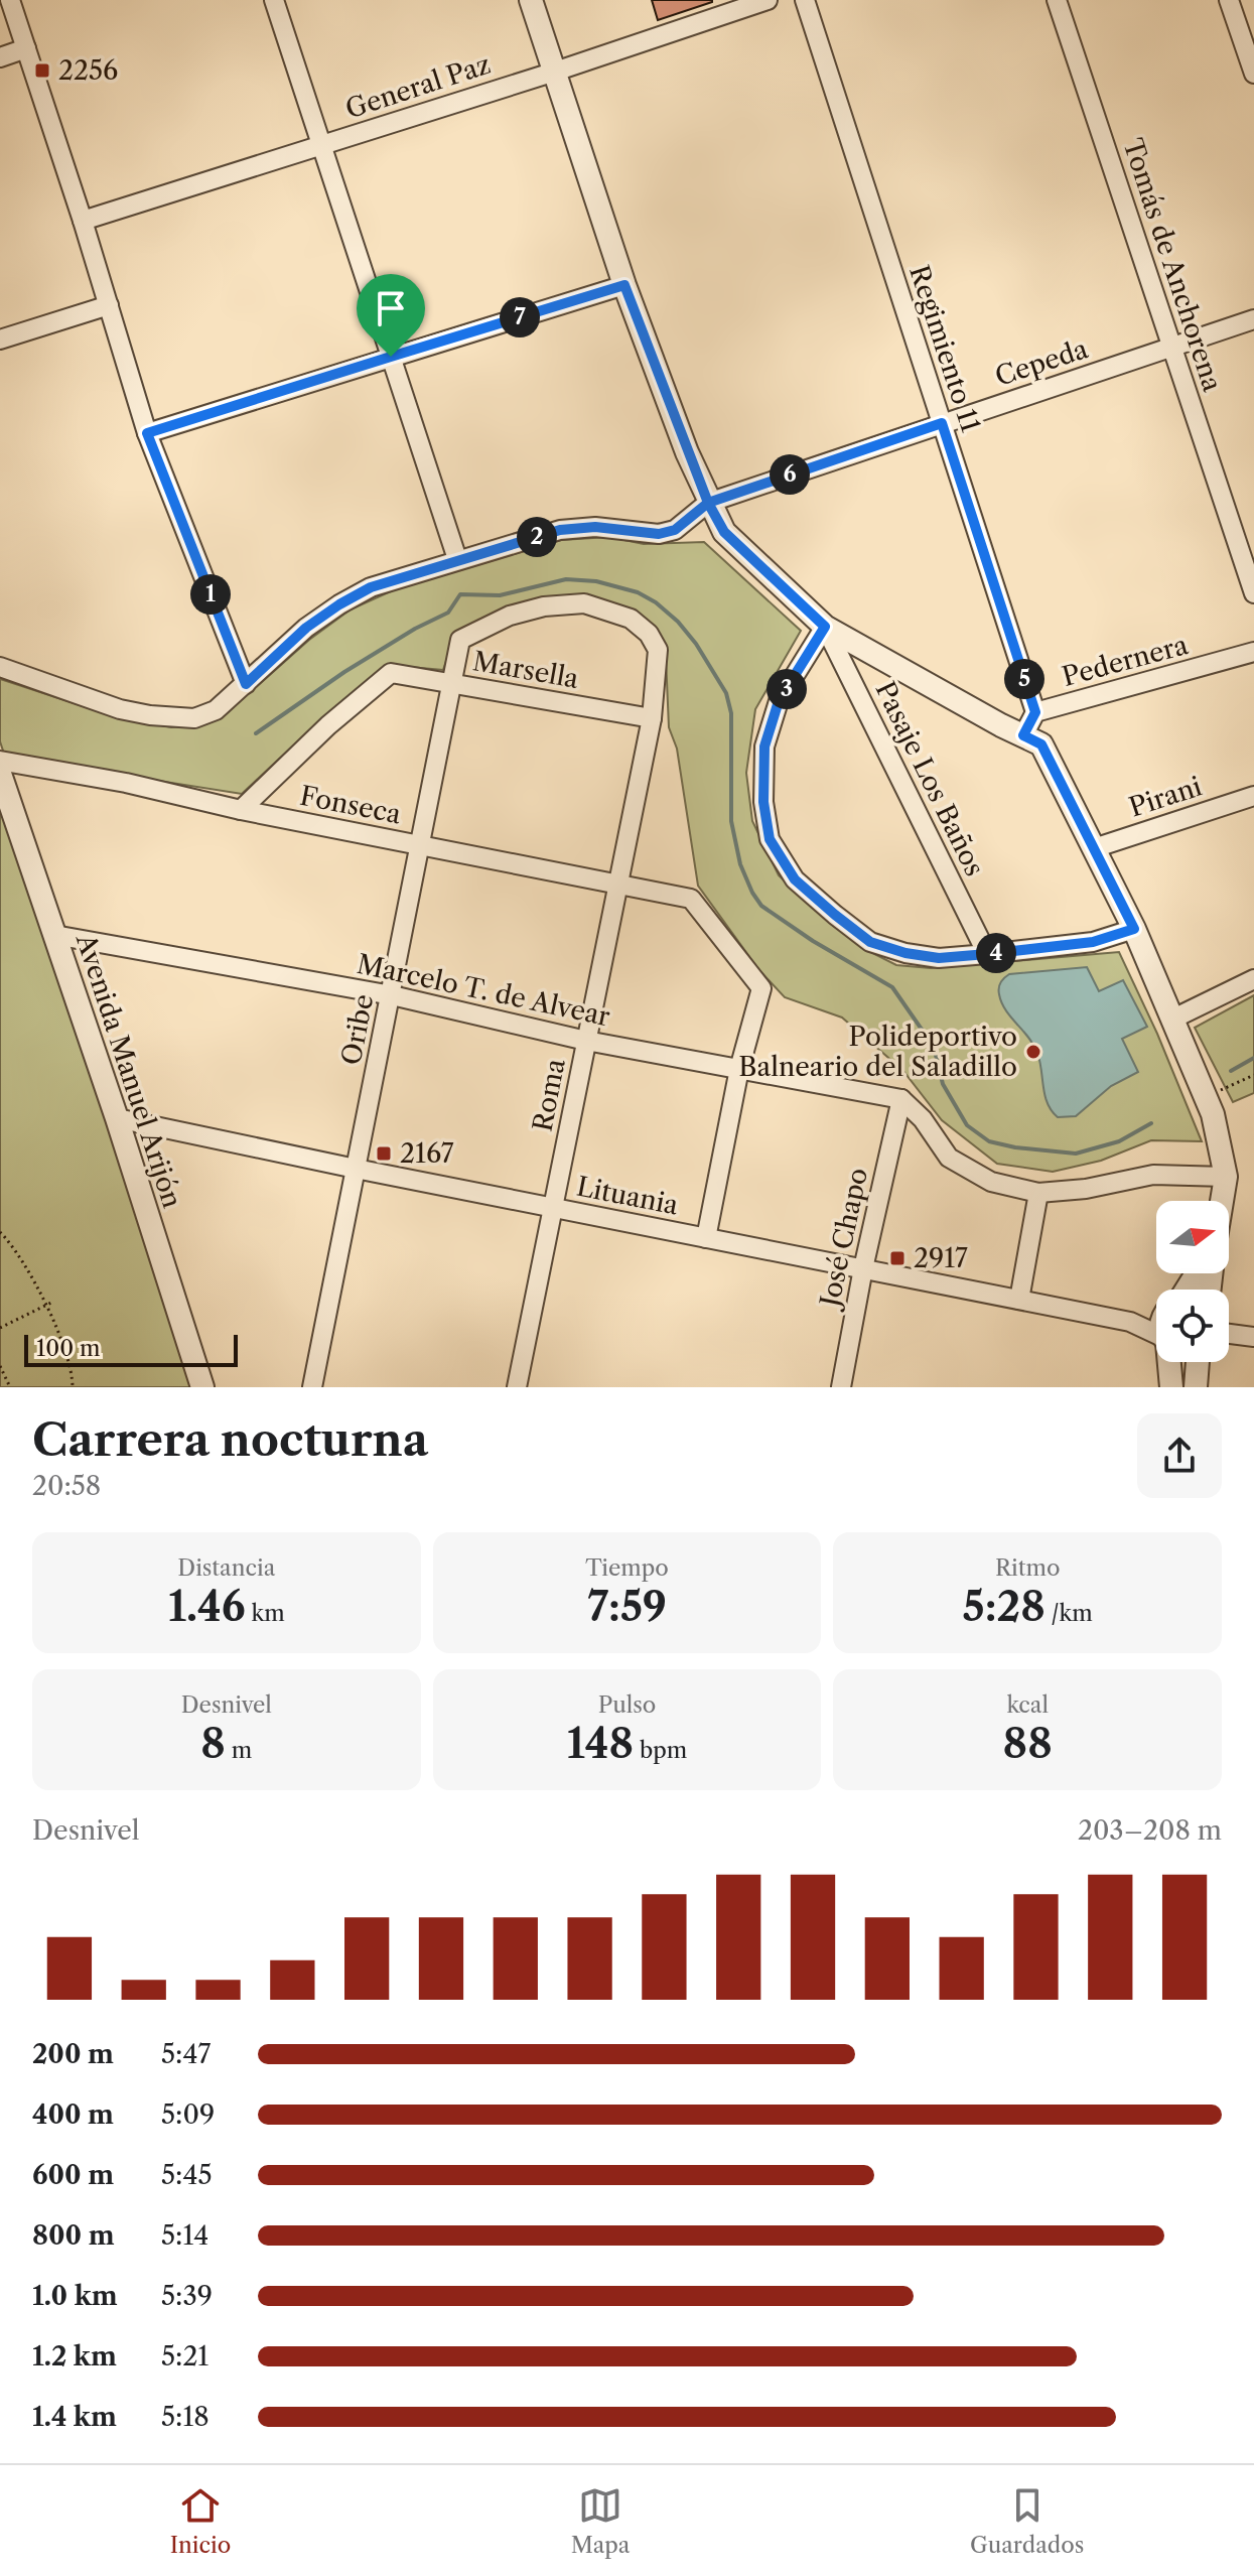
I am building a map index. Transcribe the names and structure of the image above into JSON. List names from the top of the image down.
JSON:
{
  "streets": {
    "street": [
      "General Paz",
      "Tomás de Anchorena",
      "Regimiento 11",
      "Cepeda",
      "Pedernera",
      "Marsella",
      "Pasaje Los Baños",
      "Pirani",
      "Fonseca",
      "Marcelo T. de Alvear",
      "Oribe",
      "Avenida Manuel Arijón",
      "Roma",
      "Lituania",
      "José Chapo"
    ]
  },
  "crossings": [
    ["Tomás de Anchorena", "Cepeda"],
    ["Regimiento 11", "Cepeda"],
    ["Regimiento 11", "Pedernera"],
    ["Marsella", "Fonseca"],
    ["Marsella", "Oribe"],
    ["Marsella", "Roma"],
    ["Fonseca", "Marcelo T. de Alvear"],
    ["Fonseca", "Oribe"],
    ["Fonseca", "Roma"],
    ["Marcelo T. de Alvear", "Oribe"],
    ["Marcelo T. de Alvear", "Avenida Manuel Arijón"],
    ["Marcelo T. de Alvear", "Roma"],
    ["Marcelo T. de Alvear", "José Chapo"],
    ["Oribe", "Roma"],
    ["Oribe", "Lituania"],
    ["Avenida Manuel Arijón", "Lituania"],
    ["Roma", "Lituania"],
    ["Lituania", "José Chapo"]
  ],
  "places": {
    "transit": ["2256", "2167", "2917"],
    "other": ["Polideportivo Balneario del Saladillo"]
  },
  "scale_bar": "100 m",
  "north": "right",
  "page": {
    "pins": [
      "7",
      "6",
      "2",
      "1",
      "5",
      "3",
      "4"
    ],
    "scale": "100 m",
    "heading": ["Carrera nocturna", "20:58"],
    "stats": [
      ["Distancia", "1.46 km"],
      ["Tiempo", "7:59"],
      ["Ritmo", "5:28 /km"],
      ["Desnivel", "8 m"],
      ["Pulso", "148 bpm"],
      ["kcal", "88"]
    ],
    "chart": ["Desnivel", "203–208 m"],
    "list": [
      {
        "name": "200 m",
        "note": "5:47"
      },
      {
        "name": "400 m",
        "note": "5:09"
      },
      {
        "name": "600 m",
        "note": "5:45"
      },
      {
        "name": "800 m",
        "note": "5:14"
      },
      {
        "name": "1.0 km",
        "note": "5:39"
      },
      {
        "name": "1.2 km",
        "note": "5:21"
      },
      {
        "name": "1.4 km",
        "note": "5:18"
      }
    ],
    "tabs": ["Inicio", "Mapa", "Guardados"]
  }
}
